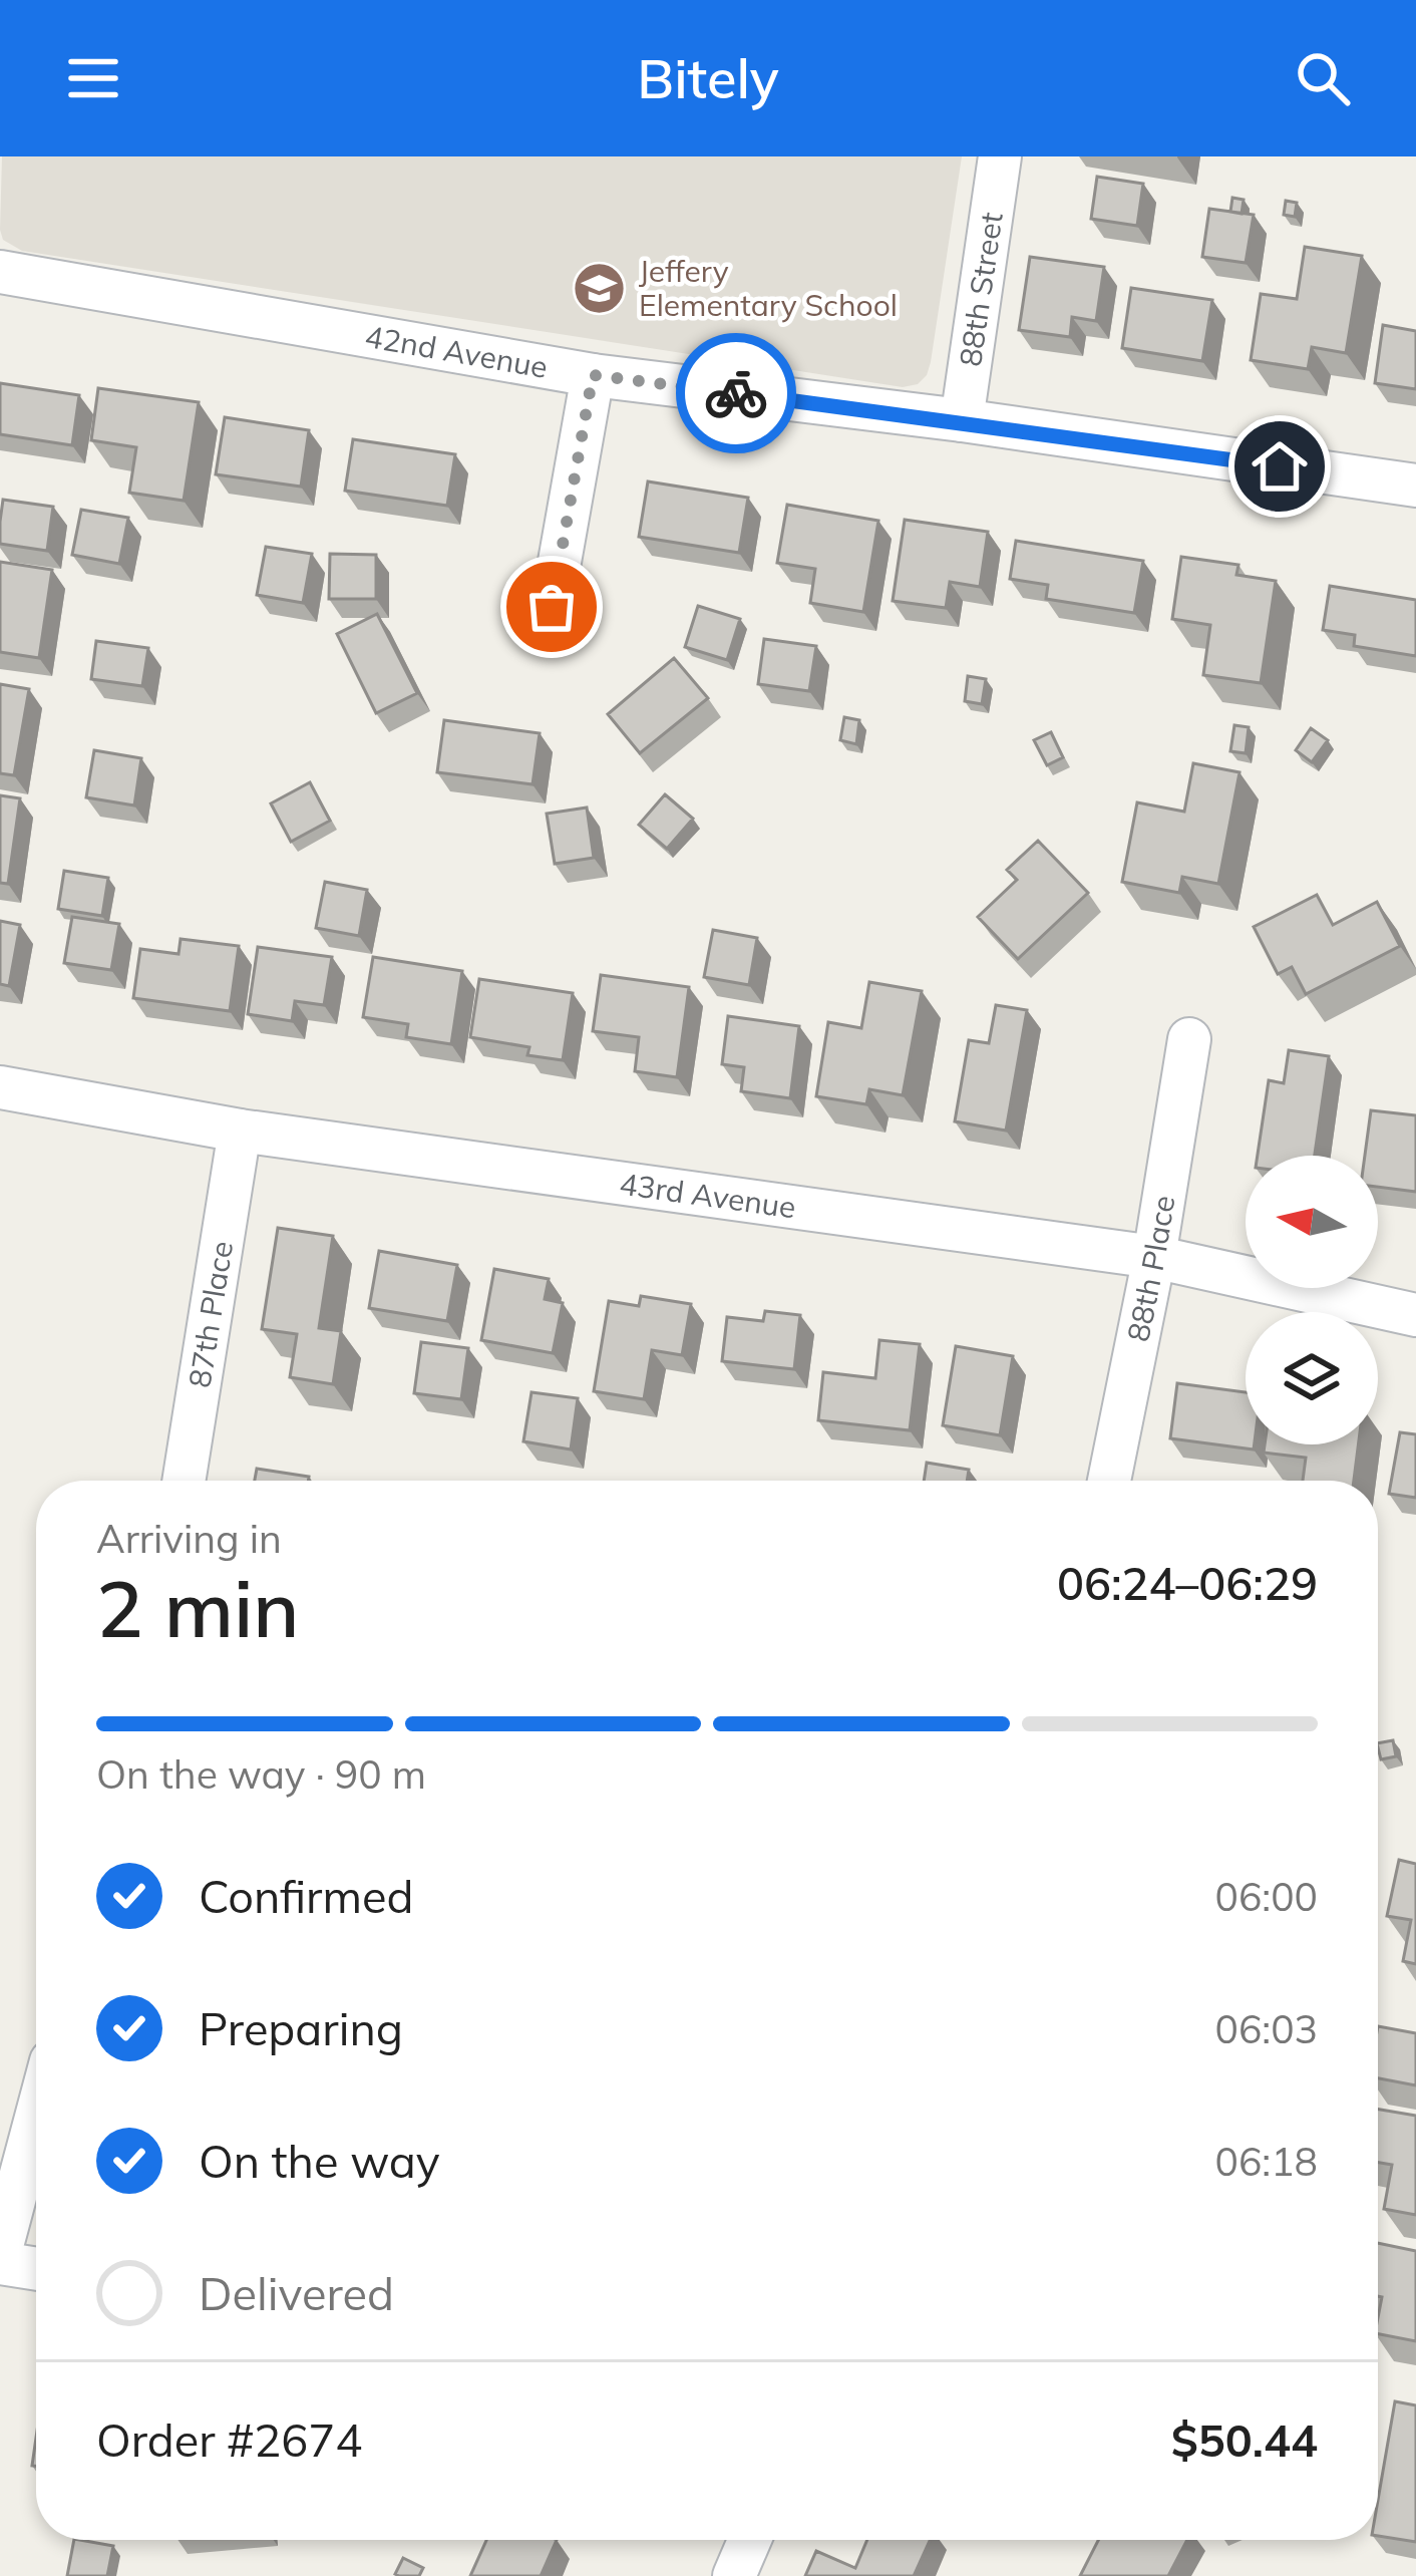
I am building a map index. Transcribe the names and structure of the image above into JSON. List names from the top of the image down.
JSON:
{
  "streets": {
    "street": [
      "88th Street",
      "42nd Avenue",
      "43rd Avenue",
      "88th Place",
      "87th Place"
    ]
  },
  "crossings": [
    ["88th Street", "42nd Avenue"],
    ["43rd Avenue", "88th Place"],
    ["43rd Avenue", "87th Place"]
  ],
  "places": {
    "school or university": ["Jeffery Elementary School"]
  },
  "north": "left",
  "page": {
    "header": "Bitely",
    "heading": ["2 min", "Arriving in", "06:24–06:29"],
    "panel": ["Order #2674", "$50.44"],
    "bar": "On the way · 90 m",
    "list": [
      ["Confirmed", "06:00"],
      ["Preparing", "06:03"],
      ["On the way", "06:18"],
      "Delivered"
    ]
  }
}
